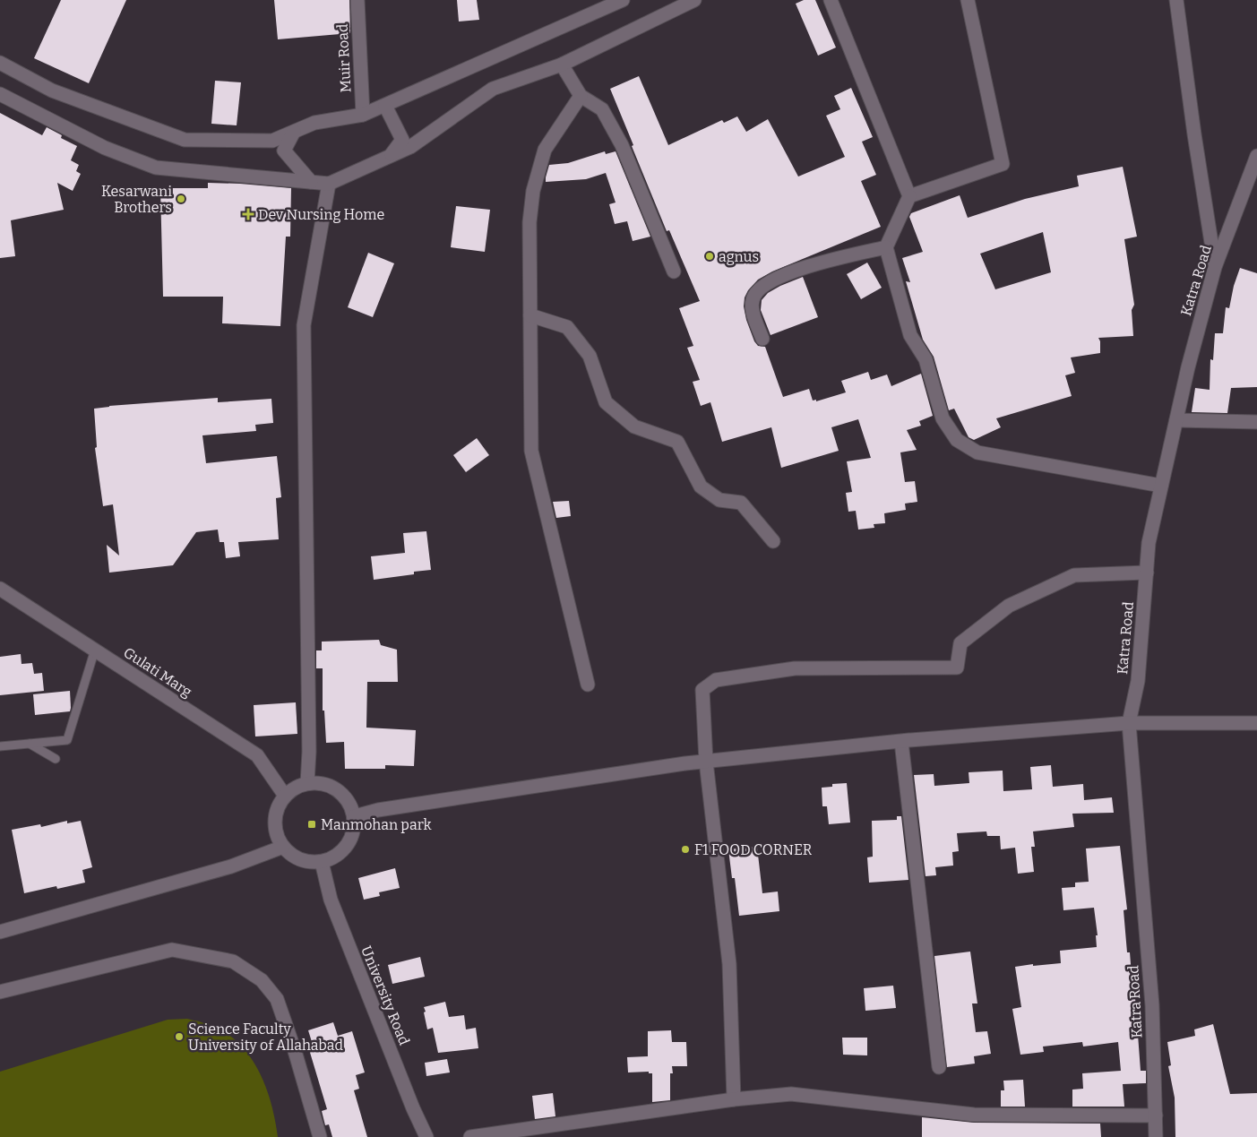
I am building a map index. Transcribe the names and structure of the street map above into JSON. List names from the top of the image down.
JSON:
{
  "streets": {
    "street": [
      "Muir Road",
      "Katra Road",
      "Gulati Marg",
      "University Road"
    ]
  },
  "crossings": [
    ["Gulati Marg", "University Road"]
  ],
  "places": {
    "other": [
      "Kesarwani Brothers",
      "agnus",
      "F1 FOOD CORNER",
      "Science Faculty University of Allahabad"
    ],
    "health": ["Dev Nursing Home"],
    "transit": ["Manmohan park"]
  }
}
